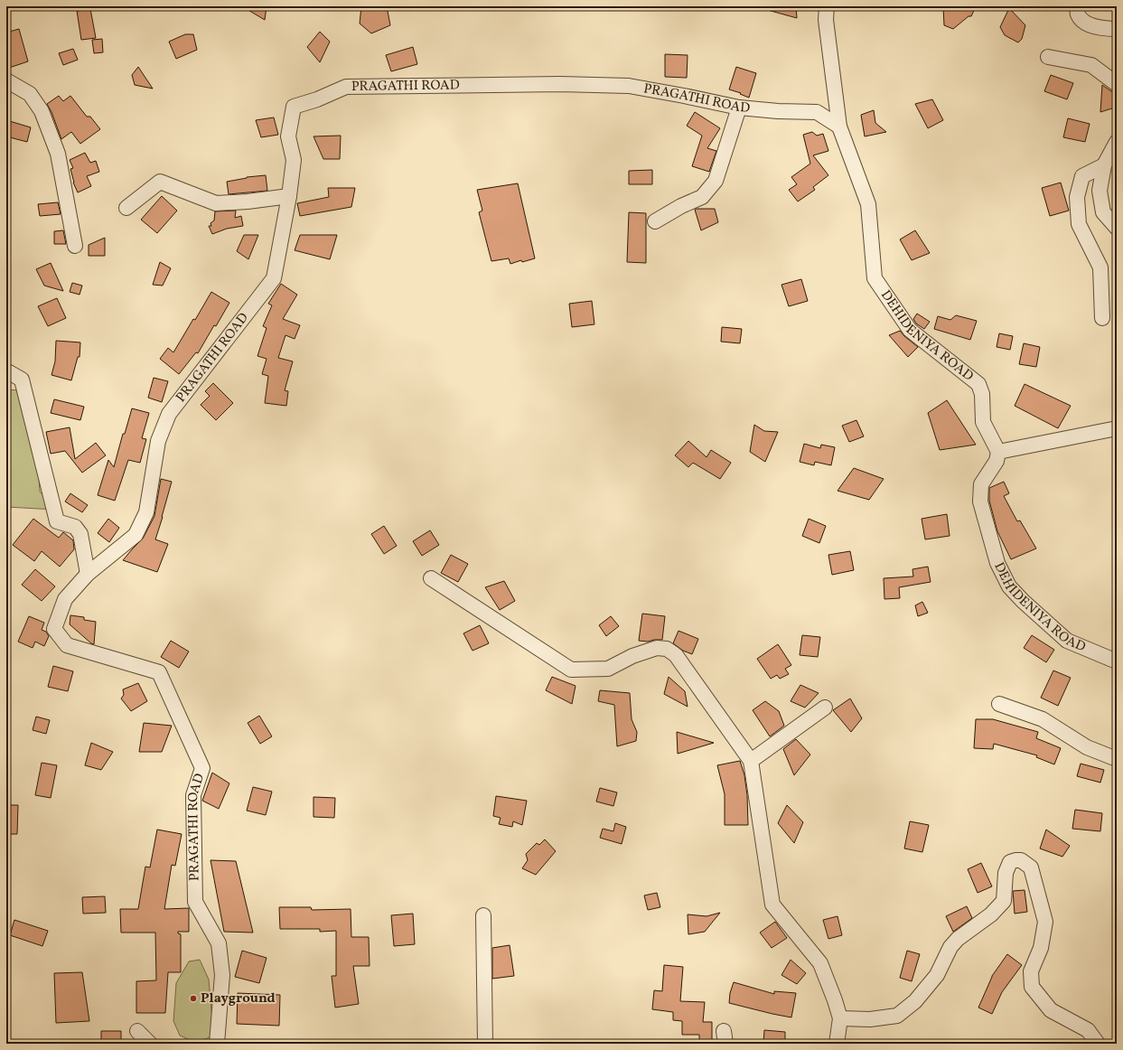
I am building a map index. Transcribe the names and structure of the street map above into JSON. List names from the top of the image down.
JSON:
{
  "streets": {
    "street": ["PRAGATHI ROAD", "DEHIDENIYA ROAD"]
  },
  "crossings": [
    ["PRAGATHI ROAD", "DEHIDENIYA ROAD"]
  ],
  "places": ["Playground"]
}
